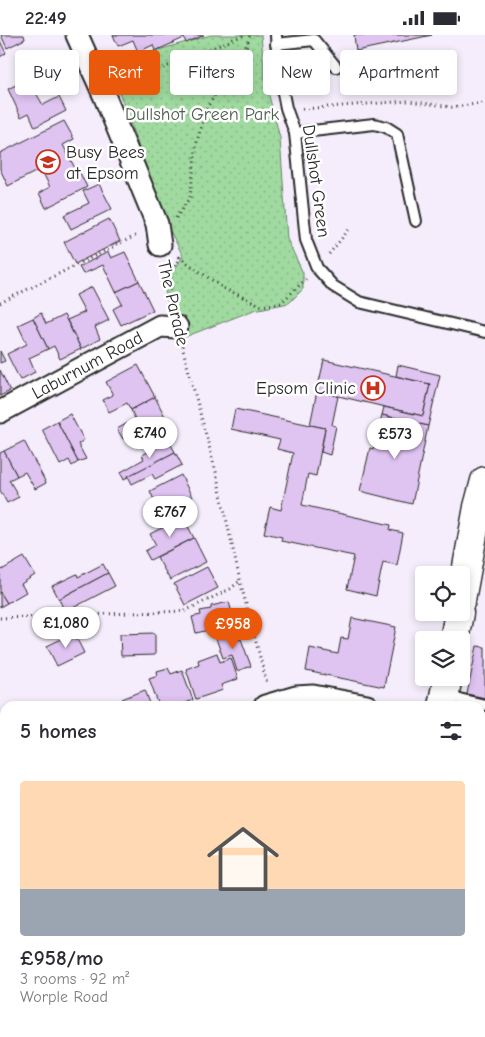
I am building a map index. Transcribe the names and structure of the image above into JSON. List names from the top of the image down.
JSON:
{
  "streets": {
    "street": ["Laburnum Road"],
    "lane": ["Dullshot Green"],
    "path": ["The Parade"]
  },
  "crossings": [
    ["The Parade", "Laburnum Road"]
  ],
  "parks": ["Dullshot Green Park"],
  "places": {
    "school or university": ["Busy Bees at Epsom"],
    "hospital": ["Epsom Clinic"]
  },
  "page": {
    "status": "22:49",
    "chip": [
      "Buy",
      "Rent",
      "Filters",
      "New",
      "Apartment"
    ],
    "price": [
      "£740",
      "£573",
      "£767",
      "£1,080",
      "£958"
    ],
    "heading": "5 homes",
    "list": [
      {
        "name": "£958/mo",
        "note": "3 rooms · 92 m² · Worple Road"
      }
    ]
  }
}
